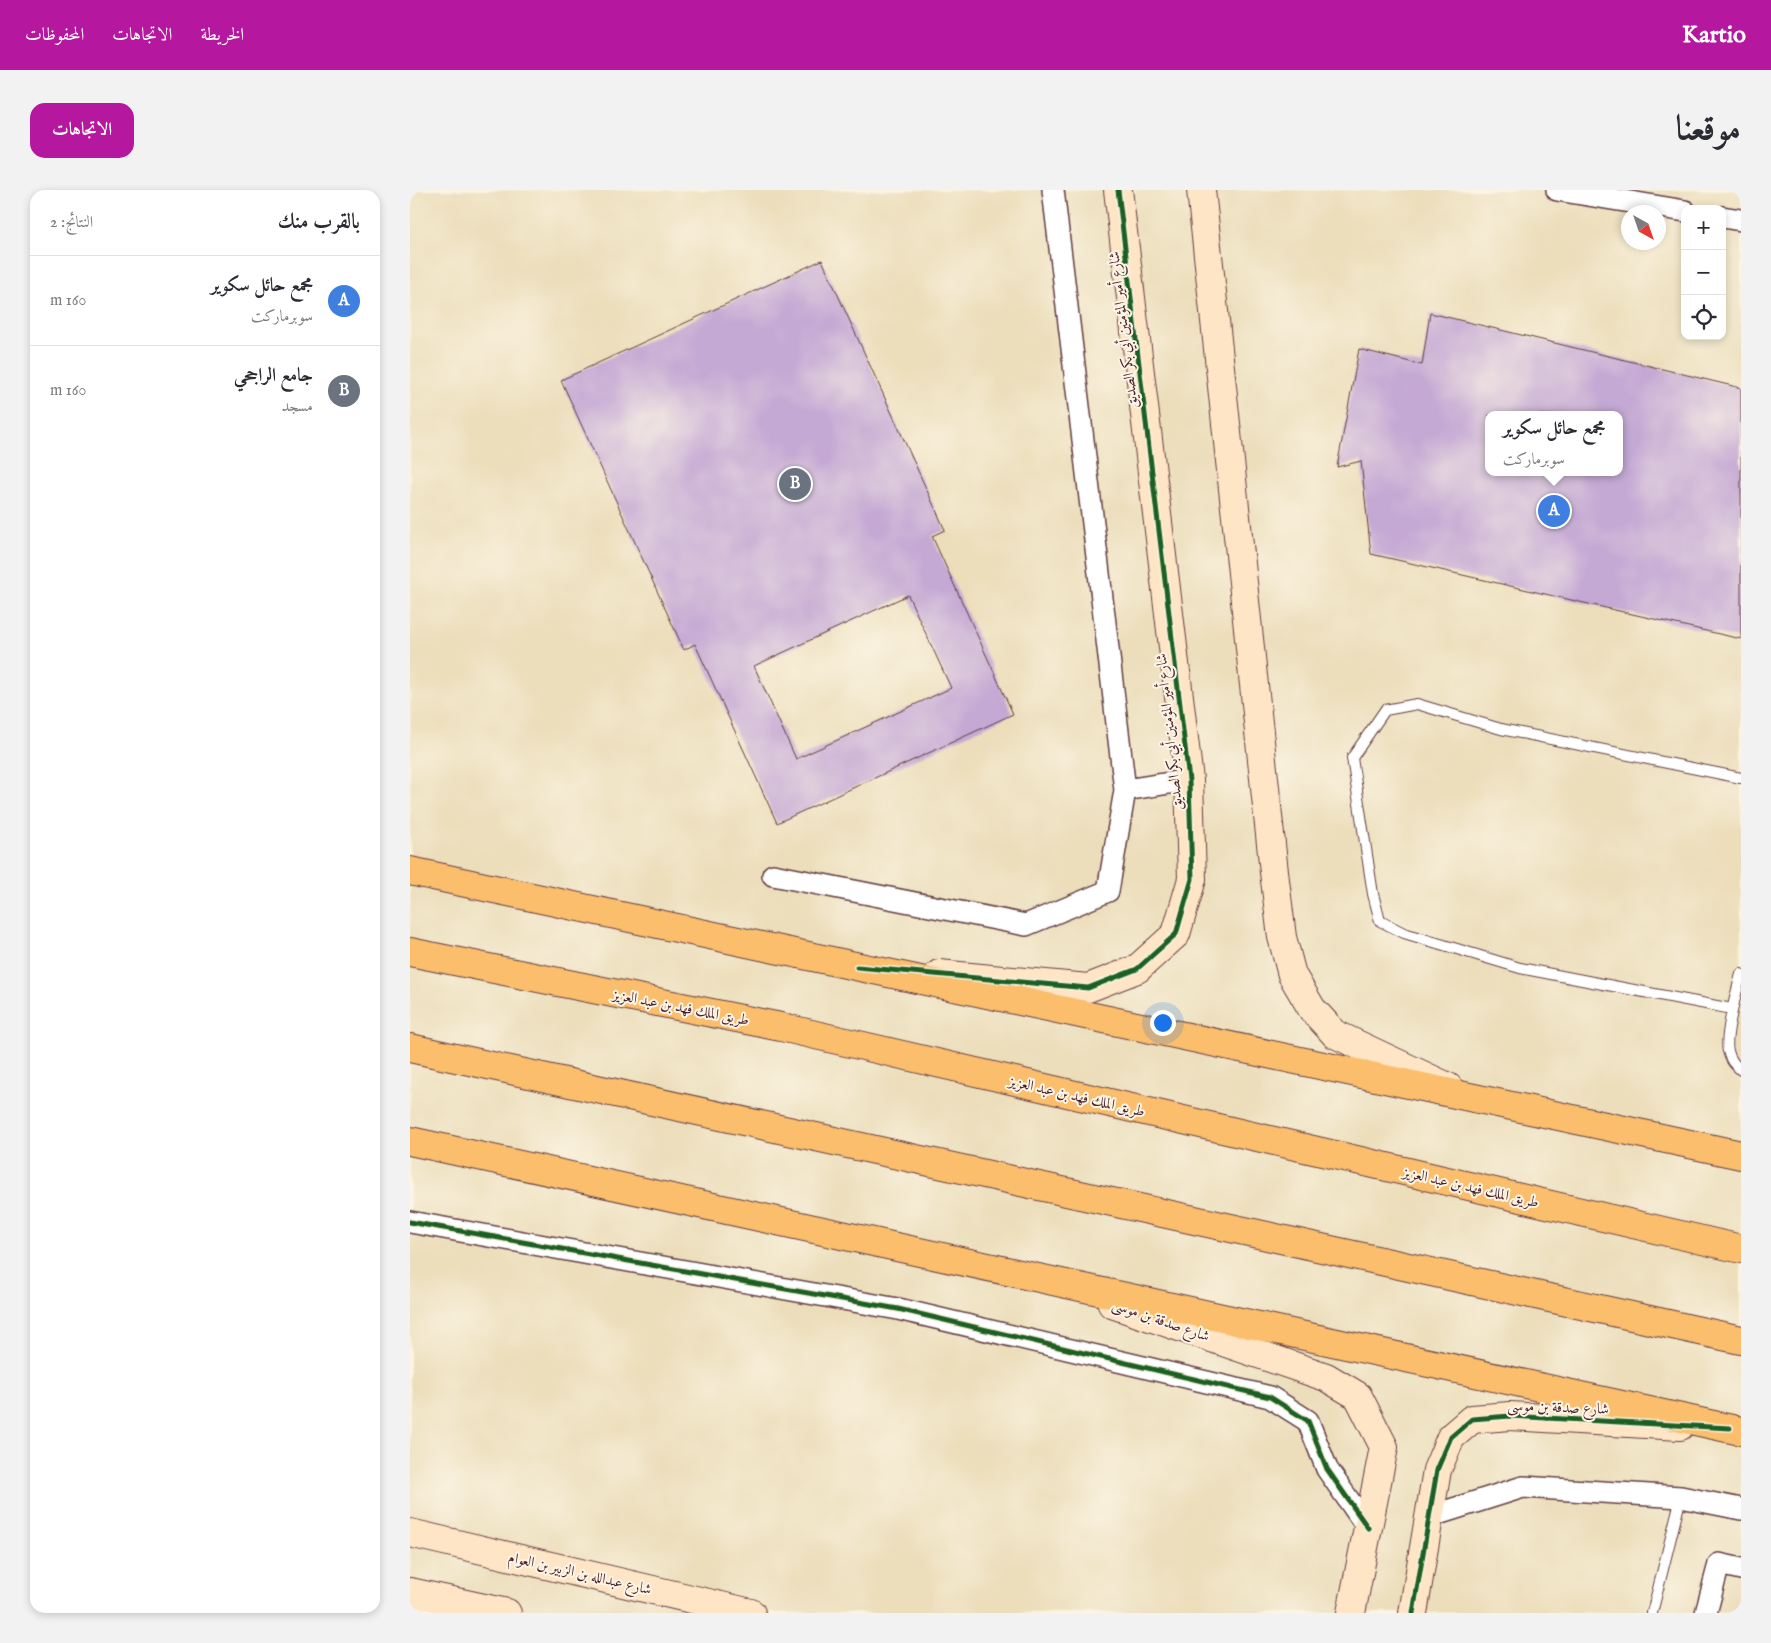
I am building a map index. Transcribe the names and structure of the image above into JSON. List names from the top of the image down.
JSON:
{
  "streets": {
    "main road": ["طريق الملك فهد بن عبد العزيز"],
    "street": ["شارع أمير المؤمنين أبي بكر الصديق", "شارع صدقة بن موسى", "شارع عبدالله بن الزبير بن العوام"]
  },
  "north": "bottom right",
  "page": {
    "header": "Kartio",
    "nav": ["الخريطة", "الاتجاهات", "المحفوظات"],
    "title": "موقعنا",
    "buttons": "الاتجاهات",
    "heading": ["بالقرب منك", "النتائج: 2"],
    "map_buttons": ["+", "−"],
    "list": [
      {
        "mark": "A",
        "name": "مجمع حائل سكوير",
        "note": "سوبرماركت",
        "value": "160 m"
      },
      {
        "mark": "B",
        "name": "جامع الراجحي",
        "note": "مسجد",
        "value": "160 m"
      }
    ],
    "popup": ["مجمع حائل سكوير", "سوبرماركت"],
    "pins": ["B", "A"]
  }
}
